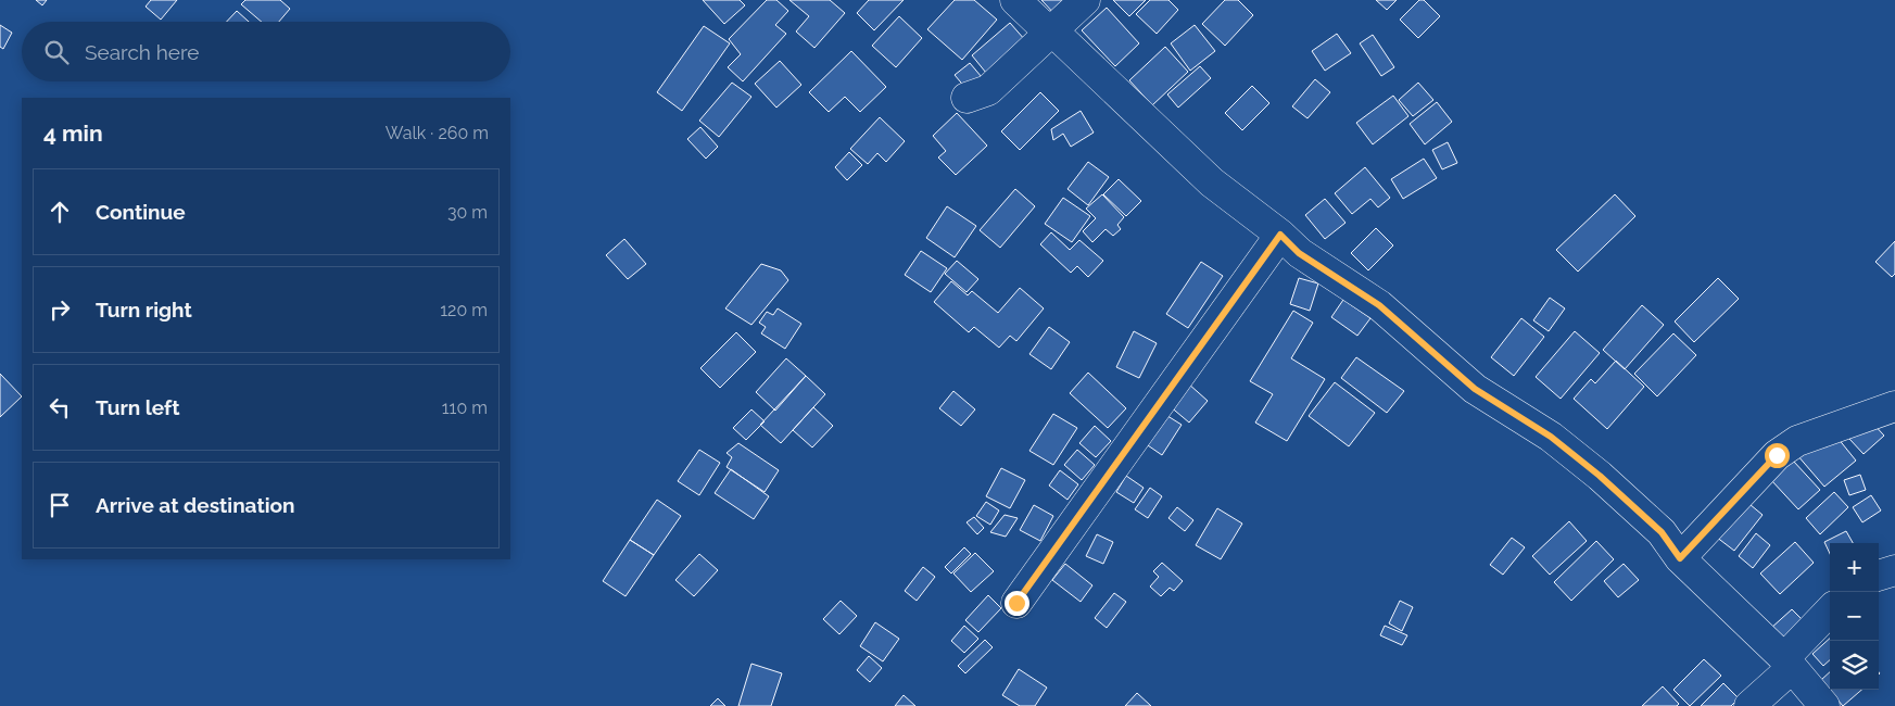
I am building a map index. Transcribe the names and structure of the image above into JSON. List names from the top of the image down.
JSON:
{
  "page": {
    "search": "Search here",
    "heading": ["4 min", "Walk · 260 m"],
    "list": [
      ["Continue", "30 m"],
      ["Turn right", "120 m"],
      ["Turn left", "110 m"],
      "Arrive at destination"
    ],
    "map_buttons": ["+", "−"]
  }
}
